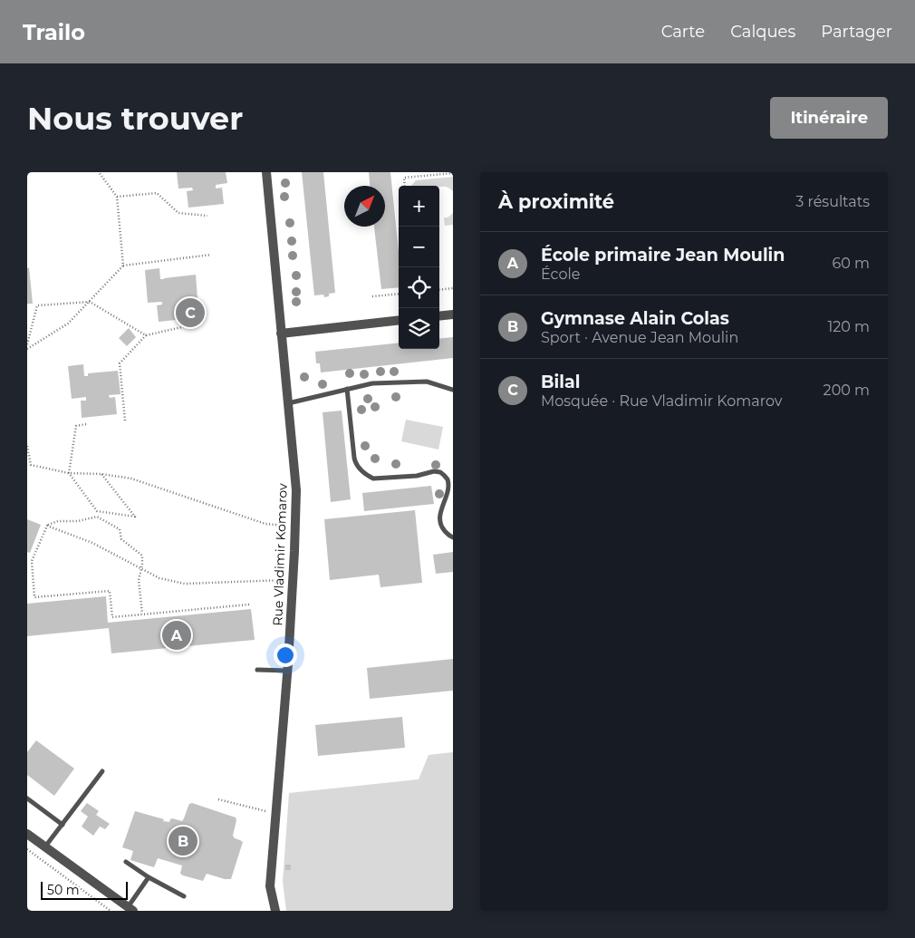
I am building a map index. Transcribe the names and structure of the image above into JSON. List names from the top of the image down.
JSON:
{
  "streets": {
    "street": ["Rue Vladimir Komarov"]
  },
  "scale_bar": "50 m",
  "north": "top right",
  "page": {
    "header": "Trailo",
    "nav": ["Carte", "Calques", "Partager"],
    "buttons": "Itinéraire",
    "title": "Nous trouver",
    "heading": ["À proximité", "3 résultats"],
    "map_buttons": ["+", "−"],
    "list": [
      {
        "mark": "A",
        "name": "École primaire Jean Moulin",
        "note": "École",
        "value": "60 m"
      },
      {
        "mark": "B",
        "name": "Gymnase Alain Colas",
        "note": "Sport · Avenue Jean Moulin",
        "value": "120 m"
      },
      {
        "mark": "C",
        "name": "Bilal",
        "note": "Mosquée · Rue Vladimir Komarov",
        "value": "200 m"
      }
    ],
    "pins": ["C", "A", "B"],
    "scale": "50 m"
  }
}
